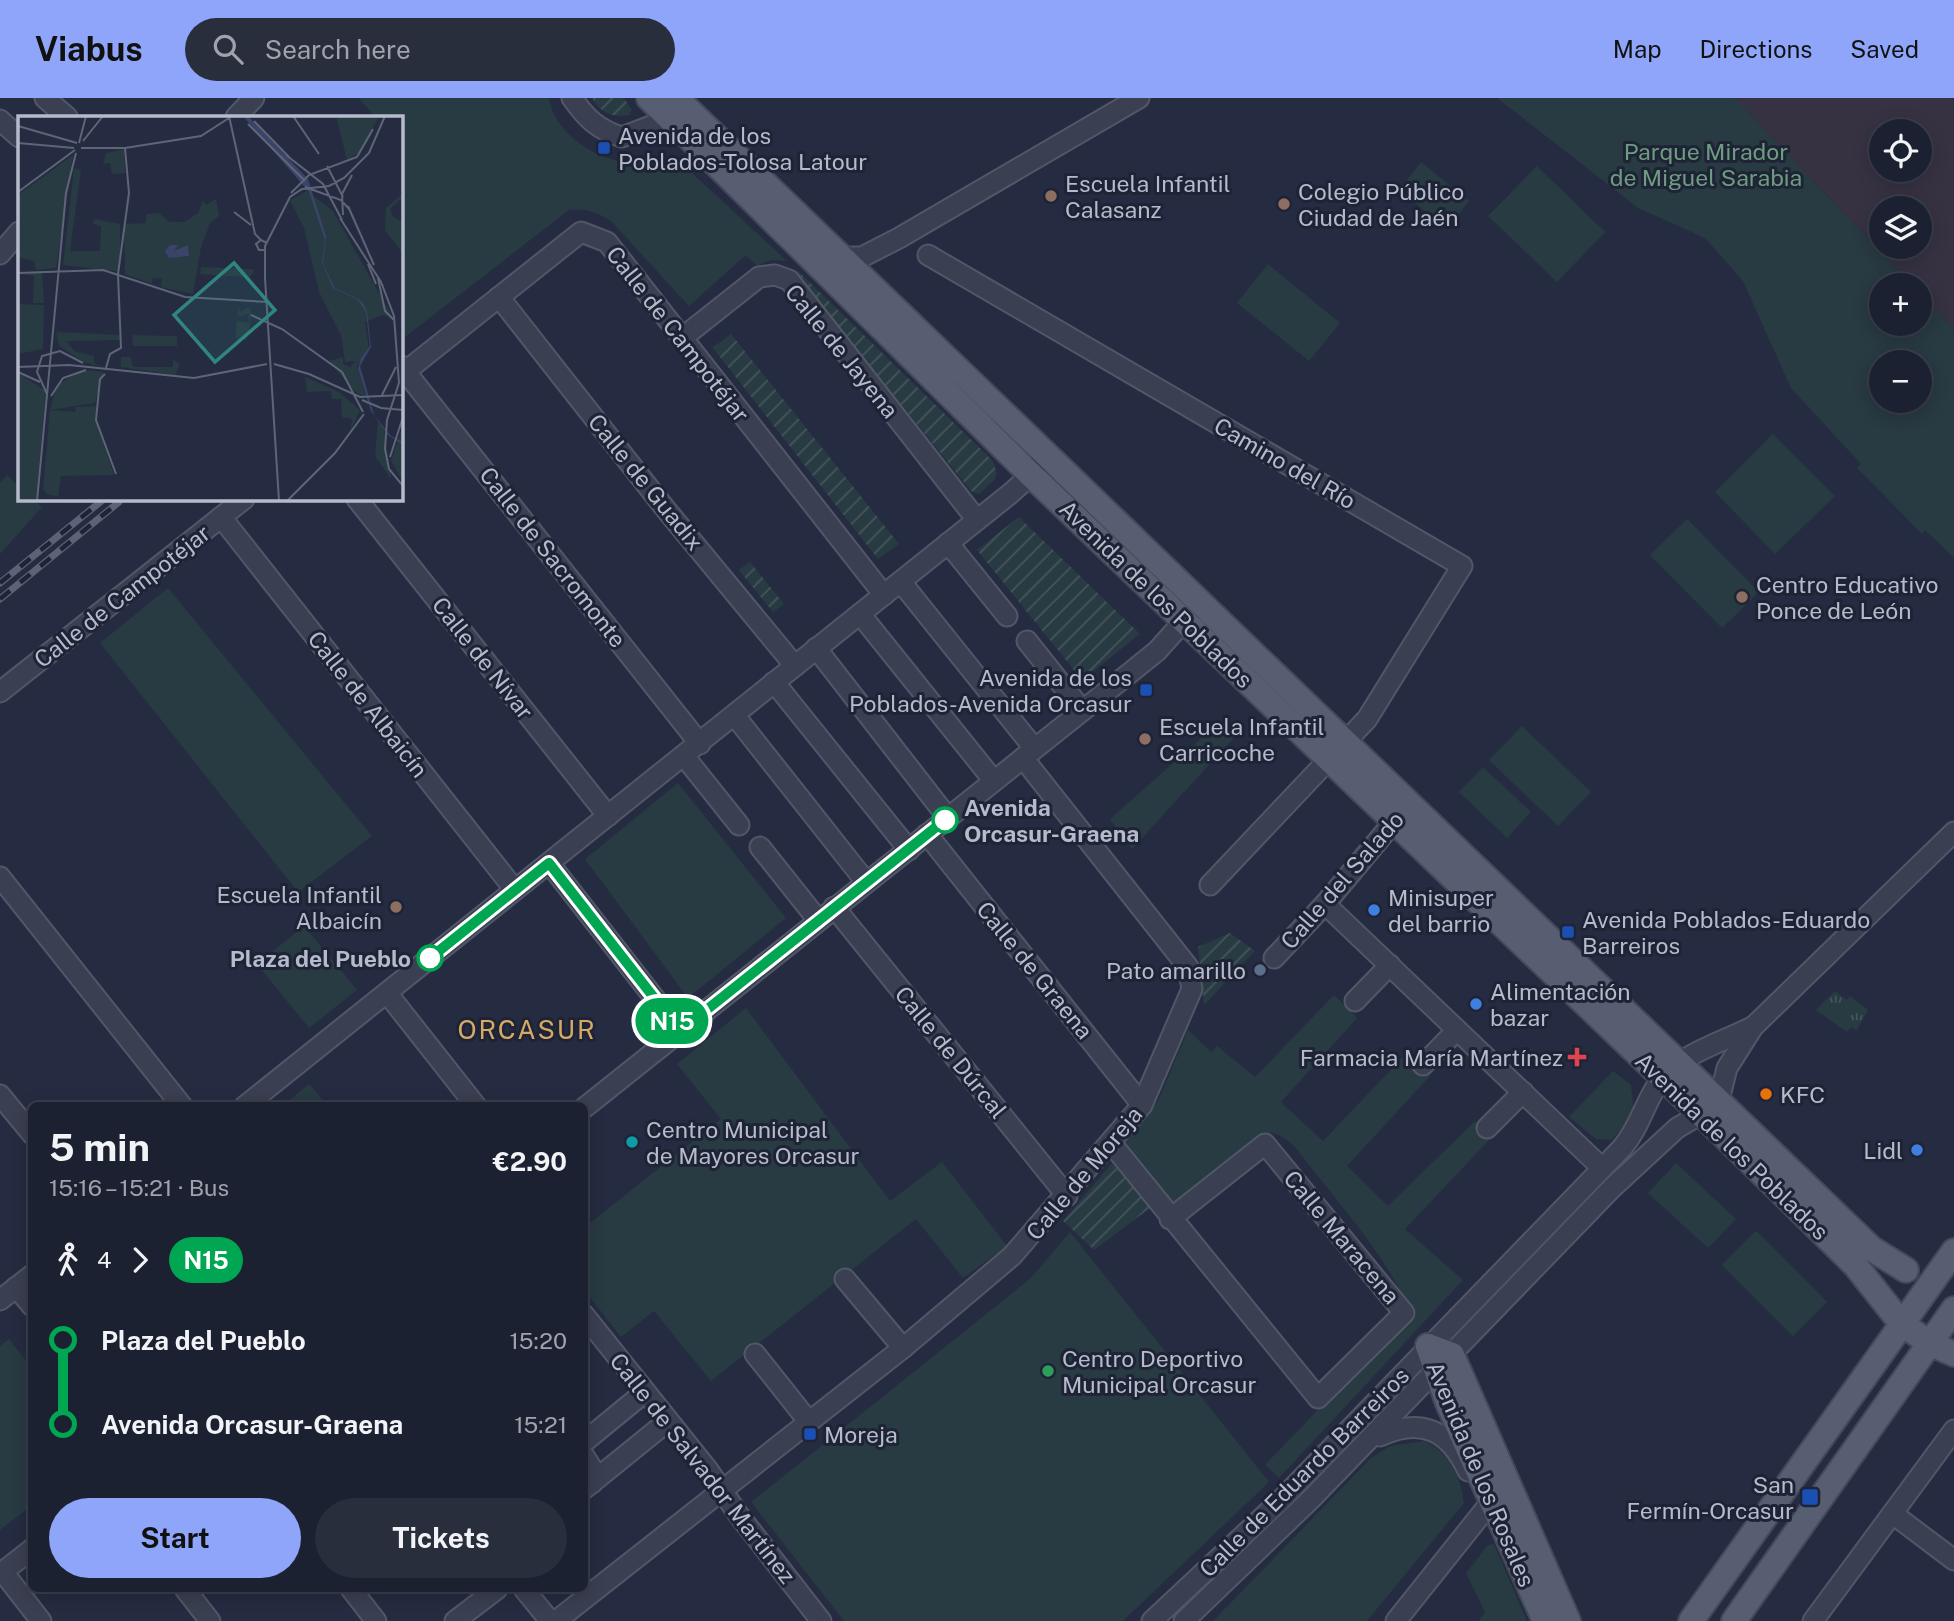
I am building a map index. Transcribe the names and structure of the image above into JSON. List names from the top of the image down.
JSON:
{
  "streets": {
    "main road": ["Avenida de los Poblados", "Avenida de los Rosales"],
    "street": [
      "Calle de Campotéjar",
      "Calle de Jayena",
      "Camino del Río",
      "Calle de Guadix",
      "Calle de Sacromonte",
      "Calle de Nívar",
      "Calle de Albaicín",
      "Calle del Salado",
      "Calle de Graena",
      "Calle de Dúrcal",
      "Calle de Moreja",
      "Calle Maracena",
      "Calle de Salvador Martínez",
      "Calle de Eduardo Barreiros"
    ]
  },
  "crossings": [
    ["Calle de Campotéjar", "Calle de Jayena"],
    ["Calle de Campotéjar", "Calle de Guadix"],
    ["Calle de Campotéjar", "Calle de Sacromonte"],
    ["Calle de Campotéjar", "Calle de Albaicín"],
    ["Camino del Río", "Avenida de los Poblados"],
    ["Avenida de los Poblados", "Calle del Salado"],
    ["Avenida de los Poblados", "Calle de Eduardo Barreiros"],
    ["Calle de Graena", "Calle de Moreja"],
    ["Calle de Dúrcal", "Calle de Moreja"],
    ["Calle de Moreja", "Calle Maracena"],
    ["Calle de Moreja", "Calle de Salvador Martínez"],
    ["Calle de Eduardo Barreiros", "Avenida de los Rosales"]
  ],
  "districts": ["ORCASUR"],
  "parks": ["Parque Mirador de Miguel Sarabia"],
  "places": {
    "transit": [
      "Avenida de los Poblados-Tolosa Latour",
      "Avenida de los Poblados-Avenida Orcasur",
      "Avenida Poblados-Eduardo Barreiros",
      "Moreja",
      "San Fermín-Orcasur"
    ],
    "other": [
      "Escuela Infantil Calasanz",
      "Colegio Público Ciudad de Jaén",
      "Centro Educativo Ponce de León",
      "Escuela Infantil Carricoche",
      "Avenida Orcasur-Graena",
      "Escuela Infantil Albaicín",
      "Minisuper del barrio",
      "Plaza del Pueblo",
      "Pato amarillo",
      "Alimentación bazar",
      "KFC",
      "Centro Municipal de Mayores Orcasur",
      "Lidl",
      "Centro Deportivo Municipal Orcasur"
    ],
    "health": ["Farmacia María Martínez"]
  },
  "lines": ["bus line N15"],
  "page": {
    "header": "Viabus",
    "search": "Search here",
    "nav": ["Map", "Directions", "Saved"],
    "on_map": "N15",
    "map_buttons": ["+", "−"],
    "heading": ["5 min", "15:16 – 15:21 · Bus", "€2.90"],
    "legs": ["4", "N15"],
    "list": [
      {
        "name": "Plaza del Pueblo",
        "value": "15:20"
      },
      {
        "name": "Avenida Orcasur-Graena",
        "value": "15:21"
      }
    ],
    "buttons": ["Start", "Tickets"]
  }
}
